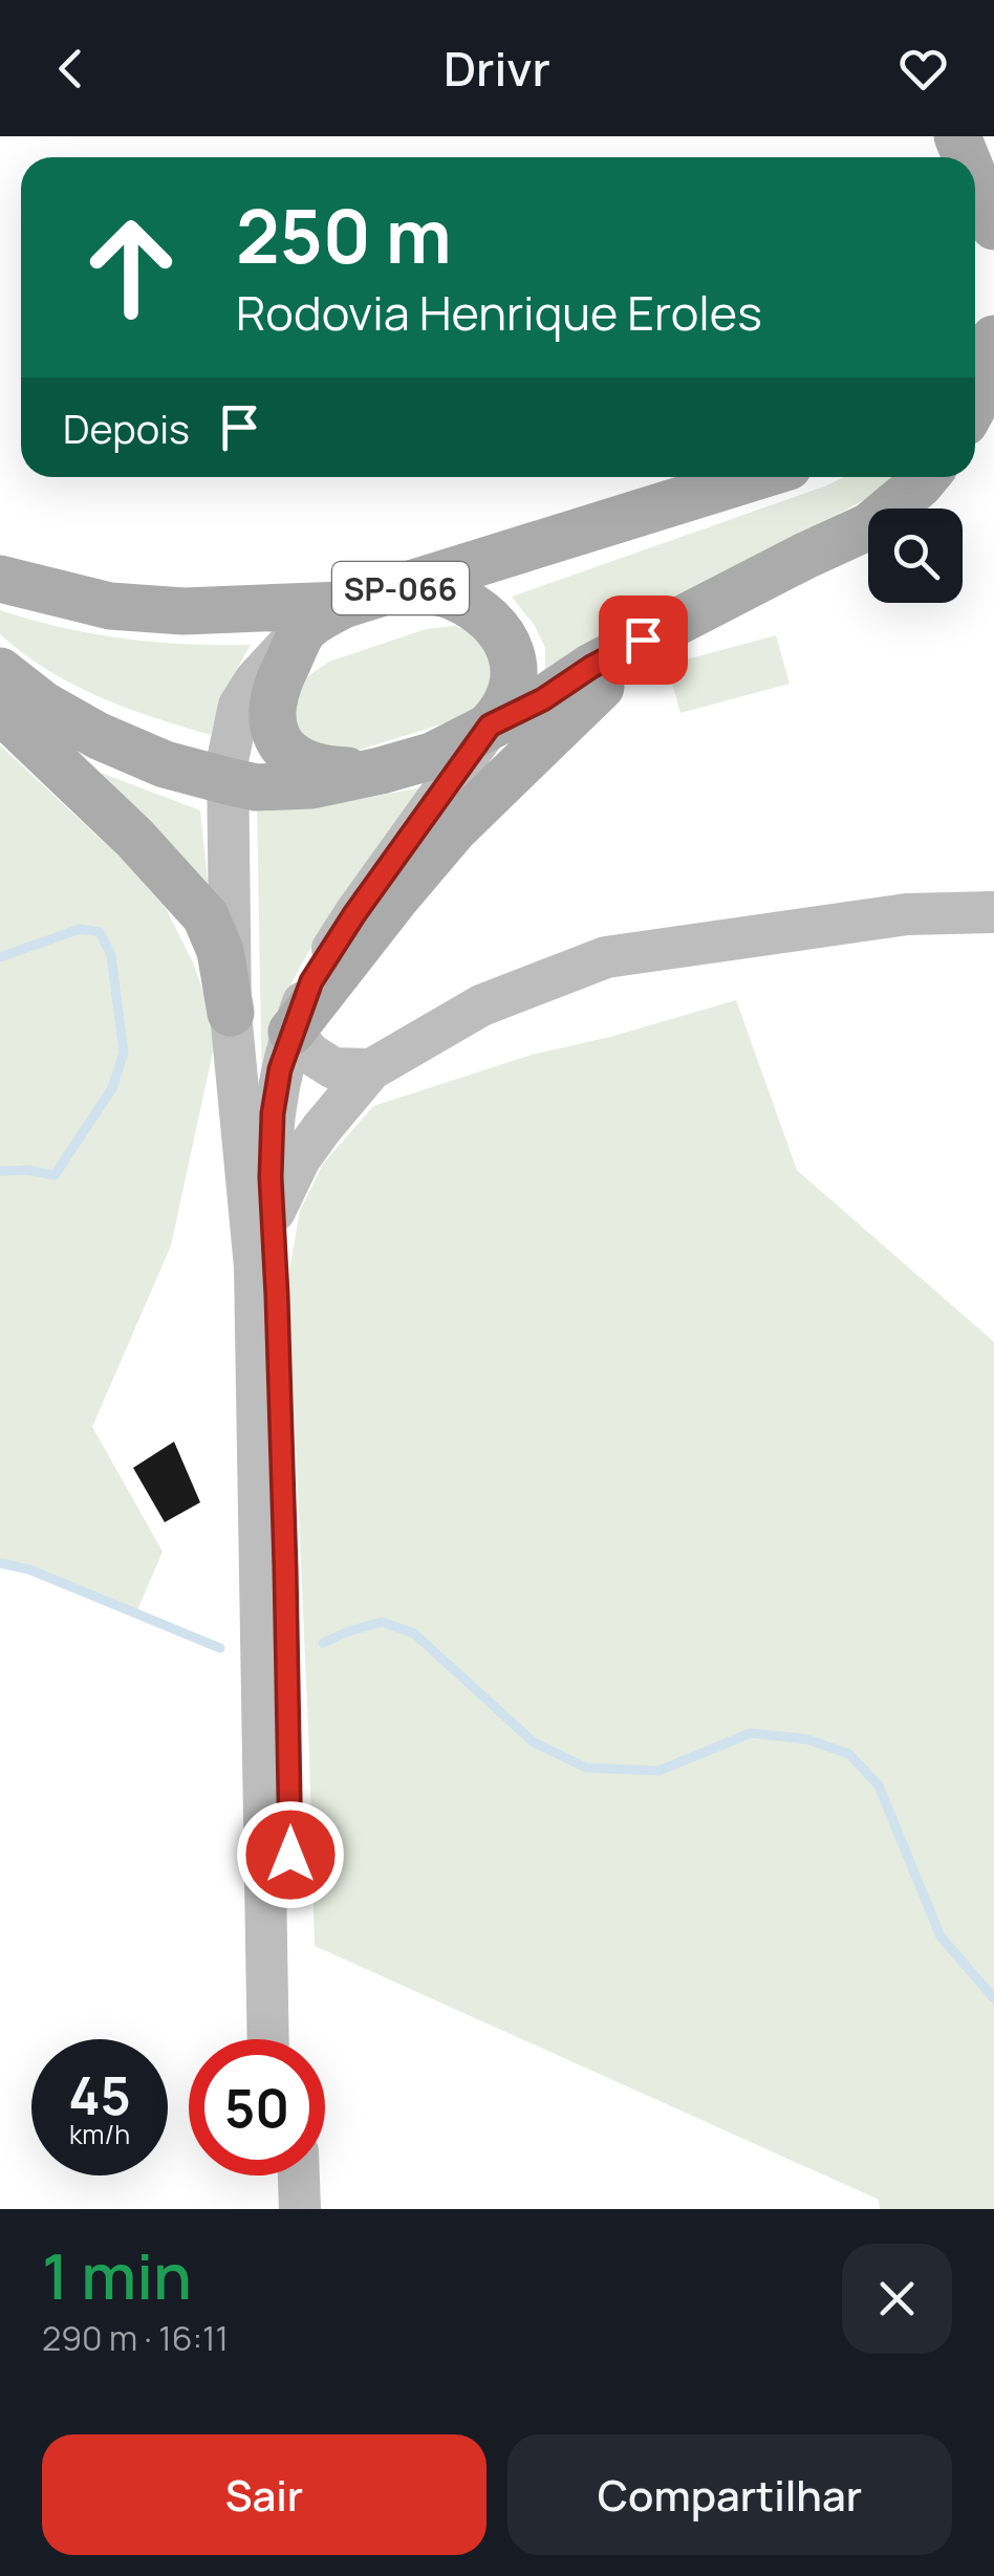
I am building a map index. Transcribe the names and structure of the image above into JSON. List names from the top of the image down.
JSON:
{
  "streets": {
    "main road": ["SP-066"]
  },
  "page": {
    "header": "Drivr",
    "turn": ["250 m", "Rodovia Henrique Eroles"],
    "then": "Depois",
    "speed": "45 km/h",
    "limit": "50",
    "heading": ["1 min", "290 m · 16:11"],
    "buttons": ["Sair", "Compartilhar"]
  }
}
